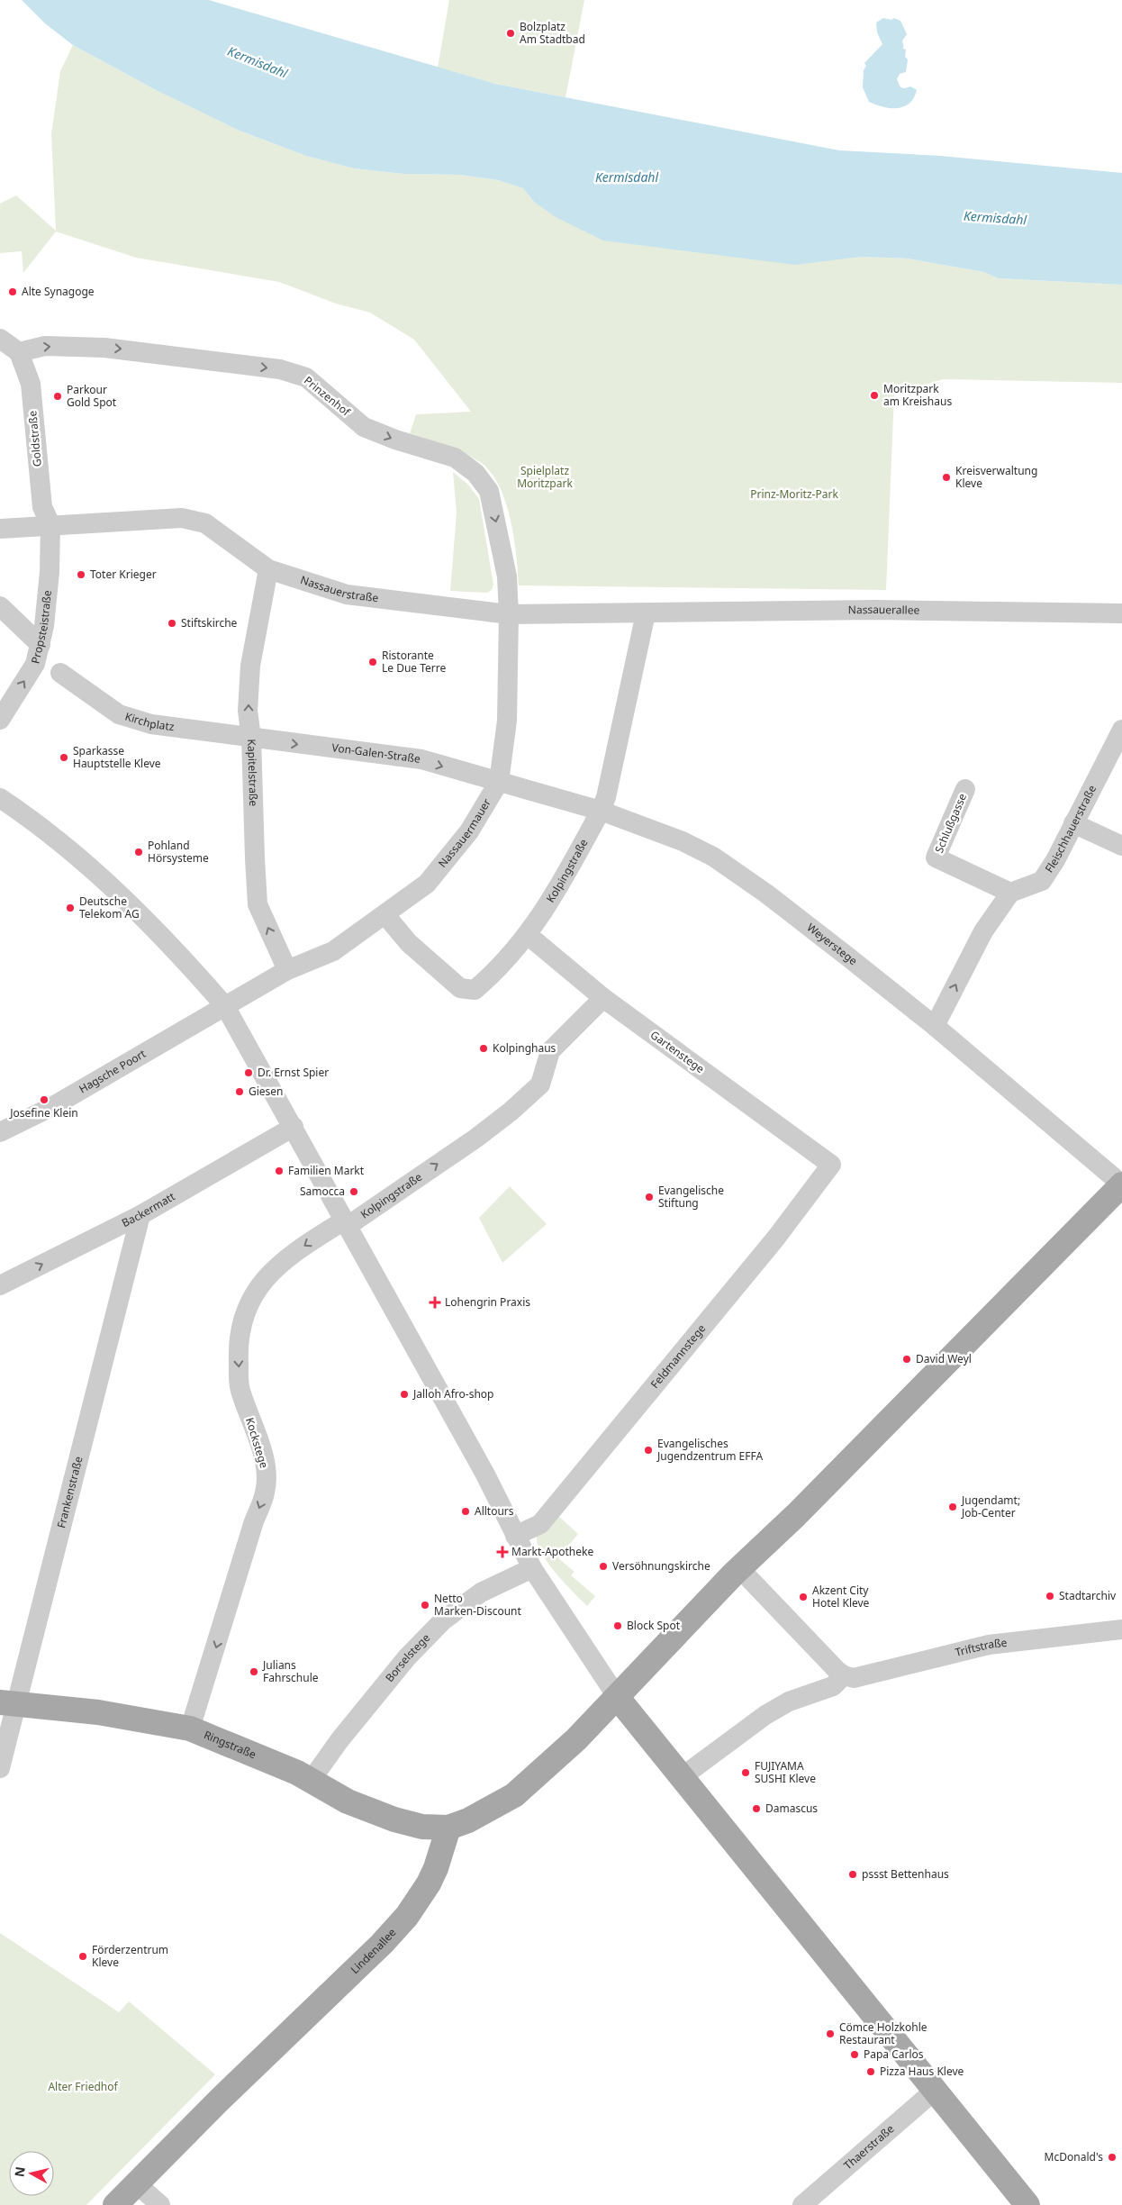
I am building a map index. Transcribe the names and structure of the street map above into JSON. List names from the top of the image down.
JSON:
{
  "streets": {
    "main road": ["Ringstraße", "Lindenallee"],
    "street": [
      "Prinzenhof",
      "Goldstraße",
      "Nassauerstraße",
      "Nassauerallee",
      "Propsteistraße",
      "Kirchplatz",
      "Von-Galen-Straße",
      "Kapitelstraße",
      "Schlußgasse",
      "Fleischhauerstraße",
      "Nassauermauer",
      "Kolpingstraße",
      "Weyerstege",
      "Gartenstege",
      "Hagsche Poort",
      "Backermatt",
      "Feldmannstege",
      "Kockstege",
      "Frankenstraße",
      "Triftstraße",
      "Borselstege",
      "Thaerstraße"
    ]
  },
  "crossings": [
    ["Prinzenhof", "Goldstraße"],
    ["Prinzenhof", "Nassauerstraße"],
    ["Prinzenhof", "Nassauermauer"],
    ["Goldstraße", "Nassauerstraße"],
    ["Goldstraße", "Propsteistraße"],
    ["Nassauerstraße", "Nassauerallee"],
    ["Nassauerstraße", "Propsteistraße"],
    ["Nassauerstraße", "Kapitelstraße"],
    ["Nassauerstraße", "Nassauermauer"],
    ["Nassauerstraße", "Kolpingstraße"],
    ["Nassauerallee", "Kolpingstraße"],
    ["Kirchplatz", "Von-Galen-Straße"],
    ["Kirchplatz", "Kapitelstraße"],
    ["Von-Galen-Straße", "Kapitelstraße"],
    ["Von-Galen-Straße", "Nassauermauer"],
    ["Von-Galen-Straße", "Weyerstege"],
    ["Kapitelstraße", "Nassauermauer"],
    ["Kapitelstraße", "Hagsche Poort"],
    ["Schlußgasse", "Fleischhauerstraße"],
    ["Nassauermauer", "Kolpingstraße"],
    ["Nassauermauer", "Weyerstege"],
    ["Nassauermauer", "Hagsche Poort"],
    ["Kolpingstraße", "Weyerstege"],
    ["Kolpingstraße", "Gartenstege"],
    ["Kolpingstraße", "Kockstege"],
    ["Gartenstege", "Feldmannstege"],
    ["Backermatt", "Frankenstraße"],
    ["Kockstege", "Ringstraße"],
    ["Frankenstraße", "Ringstraße"],
    ["Borselstege", "Ringstraße"],
    ["Ringstraße", "Lindenallee"]
  ],
  "one_way": [
    "Prinzenhof",
    "Propsteistraße",
    "Von-Galen-Straße",
    "Kapitelstraße",
    "Kolpingstraße",
    "Backermatt",
    "Kockstege"
  ],
  "water": ["Kermisdahl"],
  "parks": ["Spielplatz Moritzpark", "Prinz-Moritz-Park", "Alter Friedhof"],
  "places": {
    "other": [
      "Bolzplatz Am Stadtbad",
      "Alte Synagoge",
      "Moritzpark am Kreishaus",
      "Parkour Gold Spot",
      "Kreisverwaltung Kleve",
      "Toter Krieger",
      "Stiftskirche",
      "Ristorante Le Due Terre",
      "Sparkasse Hauptstelle Kleve",
      "Pohland Hörsysteme",
      "Deutsche Telekom AG",
      "Kolpinghaus",
      "Dr. Ernst Spier",
      "Giesen",
      "Josefine Klein",
      "Familien Markt",
      "Samocca",
      "Evangelische Stiftung",
      "David Weyl",
      "Jalloh Afro-shop",
      "Evangelisches Jugendzentrum EFFA",
      "Jugendamt; Job-Center",
      "Alltours",
      "Versöhnungskirche",
      "Stadtarchiv",
      "Akzent City Hotel Kleve",
      "Netto Marken-Discount",
      "Block Spot",
      "Julians Fahrschule",
      "FUJIYAMA SUSHI Kleve",
      "Damascus",
      "pssst Bettenhaus",
      "Förderzentrum Kleve",
      "Cömce Holzkohle Restaurant",
      "Papa Carlos",
      "Pizza Haus Kleve",
      "McDonald's"
    ],
    "health": ["Lohengrin Praxis", "Markt-Apotheke"]
  },
  "north": "left"
}
